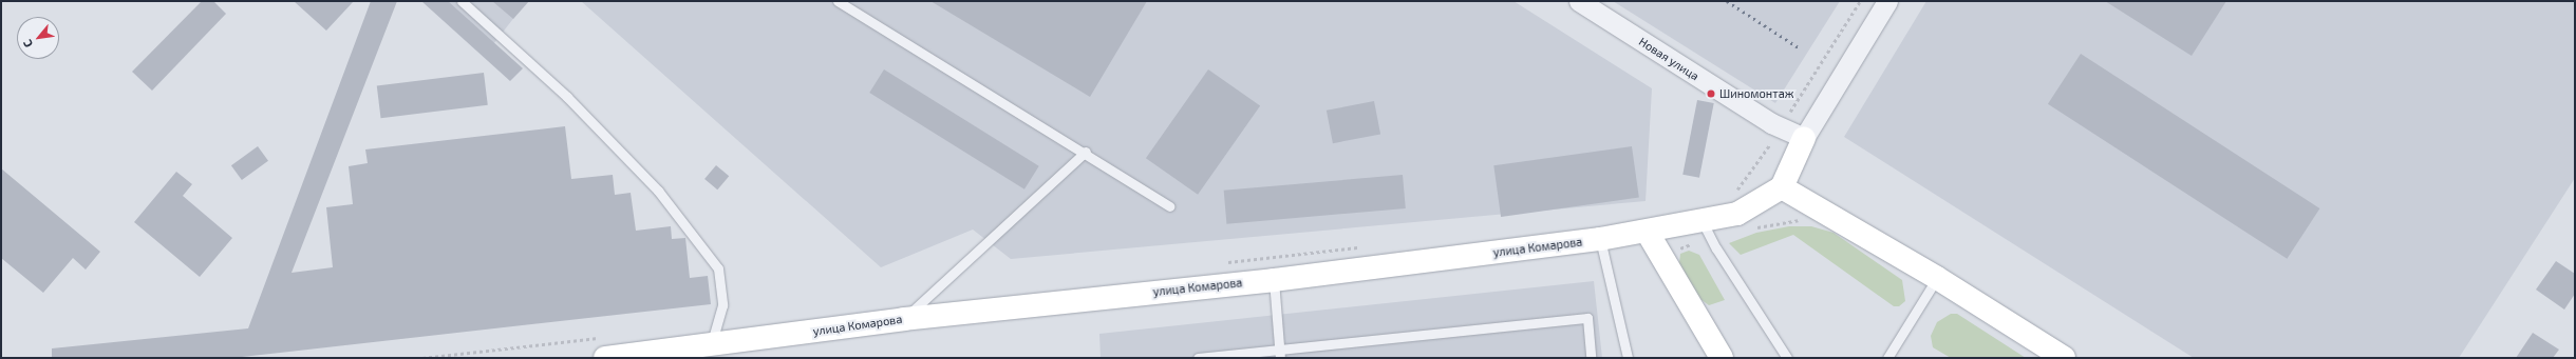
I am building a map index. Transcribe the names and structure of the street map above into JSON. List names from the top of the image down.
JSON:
{
  "streets": {
    "street": ["Новая улица", "улица Комарова"]
  },
  "places": ["Шиномонтаж"],
  "north": "bottom left"
}
